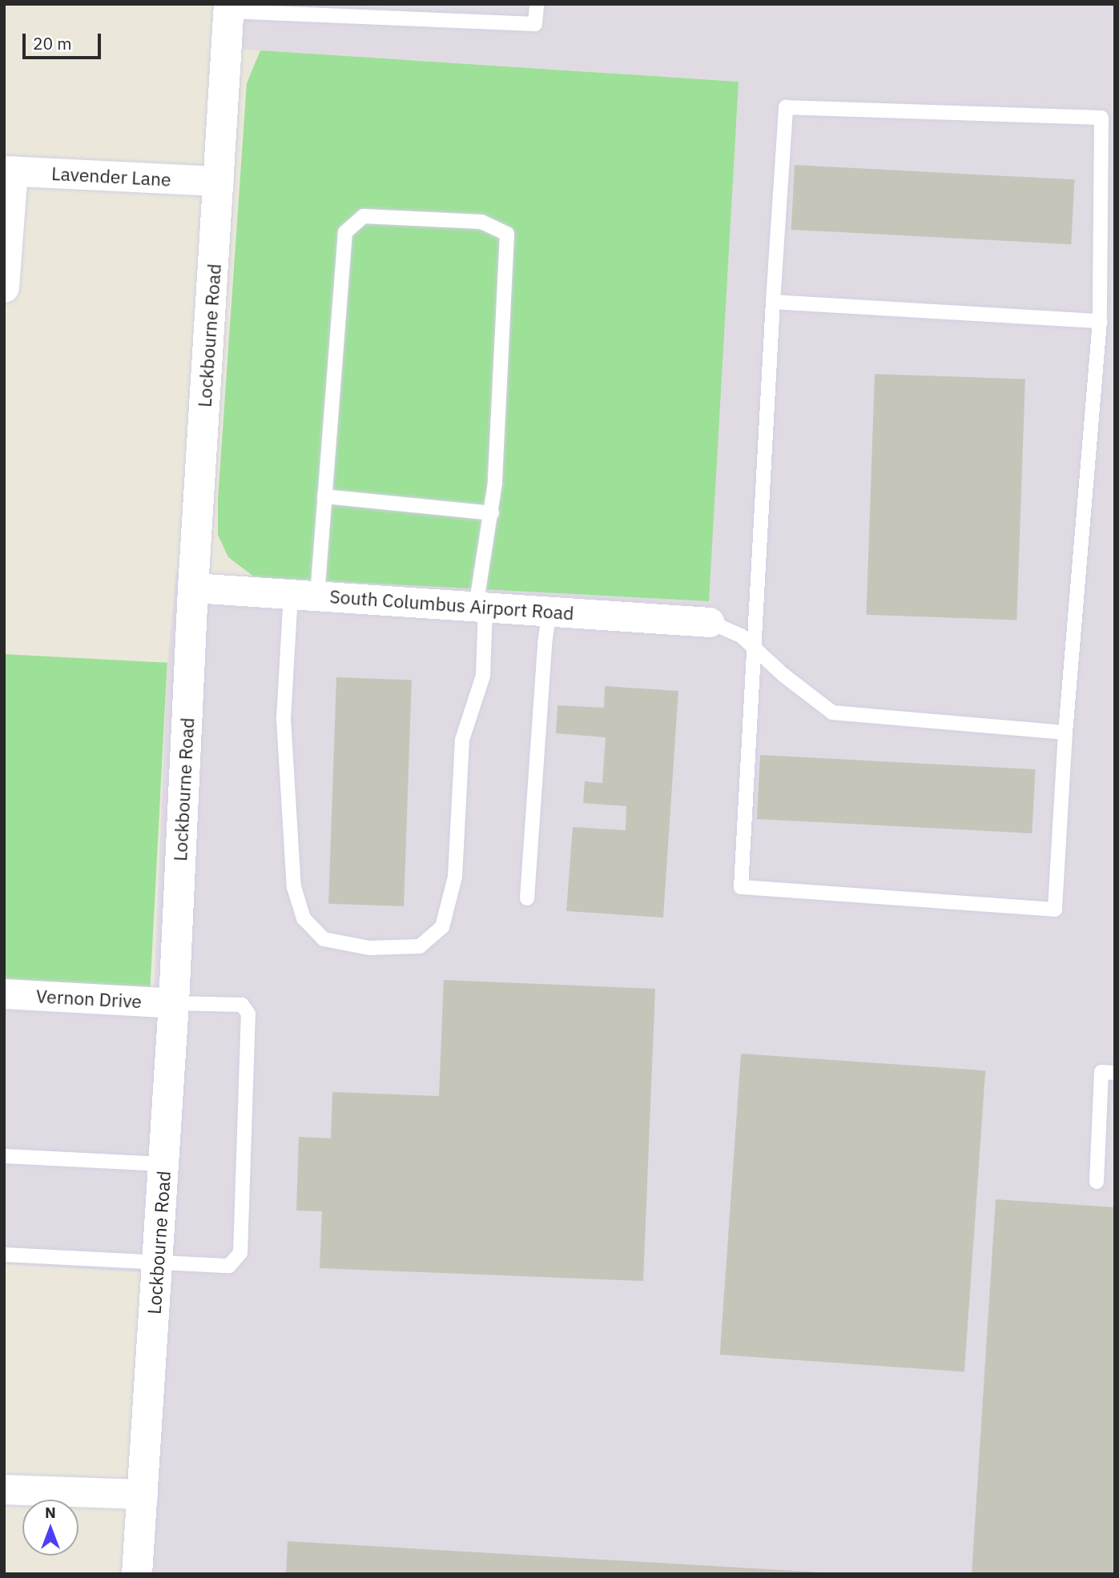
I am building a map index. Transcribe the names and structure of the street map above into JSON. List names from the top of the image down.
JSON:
{
  "streets": {
    "street": [
      "Lavender Lane",
      "Lockbourne Road",
      "South Columbus Airport Road",
      "Vernon Drive"
    ]
  },
  "crossings": [
    ["Lavender Lane", "Lockbourne Road"],
    ["Lockbourne Road", "South Columbus Airport Road"],
    ["Lockbourne Road", "Vernon Drive"]
  ],
  "scale_bar": "20 m",
  "north": "top"
}
